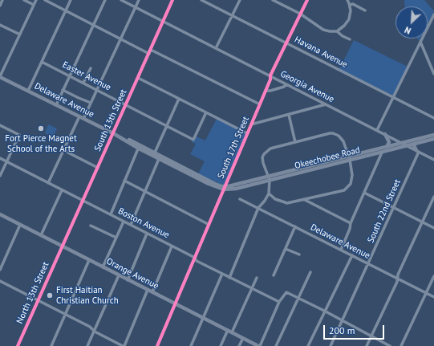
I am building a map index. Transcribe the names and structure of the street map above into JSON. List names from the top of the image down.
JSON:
{
  "streets": {
    "main road": ["Delaware Avenue", "Okeechobee Road", "Orange Avenue"],
    "street": [
      "Havana Avenue",
      "Easter Avenue",
      "Georgia Avenue",
      "South 13th Street",
      "South 17th Street",
      "South 22nd Street",
      "Boston Avenue",
      "North 13th Street"
    ]
  },
  "crossings": [
    ["Havana Avenue", "South 17th Street"],
    ["Easter Avenue", "South 13th Street"],
    ["Georgia Avenue", "South 13th Street"],
    ["Georgia Avenue", "South 17th Street"],
    ["Georgia Avenue", "Okeechobee Road"],
    ["Georgia Avenue", "South 22nd Street"],
    ["Delaware Avenue", "South 13th Street"],
    ["Delaware Avenue", "South 17th Street"],
    ["Delaware Avenue", "Okeechobee Road"],
    ["Delaware Avenue", "South 22nd Street"],
    ["South 13th Street", "Boston Avenue"],
    ["South 13th Street", "Orange Avenue"],
    ["South 13th Street", "North 13th Street"],
    ["South 17th Street", "Okeechobee Road"],
    ["South 17th Street", "Boston Avenue"],
    ["South 17th Street", "Orange Avenue"],
    ["Orange Avenue", "North 13th Street"]
  ],
  "places": ["Fort Pierce Magnet School of the Arts", "First Haitian Christian Church"],
  "scale_bar": "200 m",
  "north": "bottom left"
}
